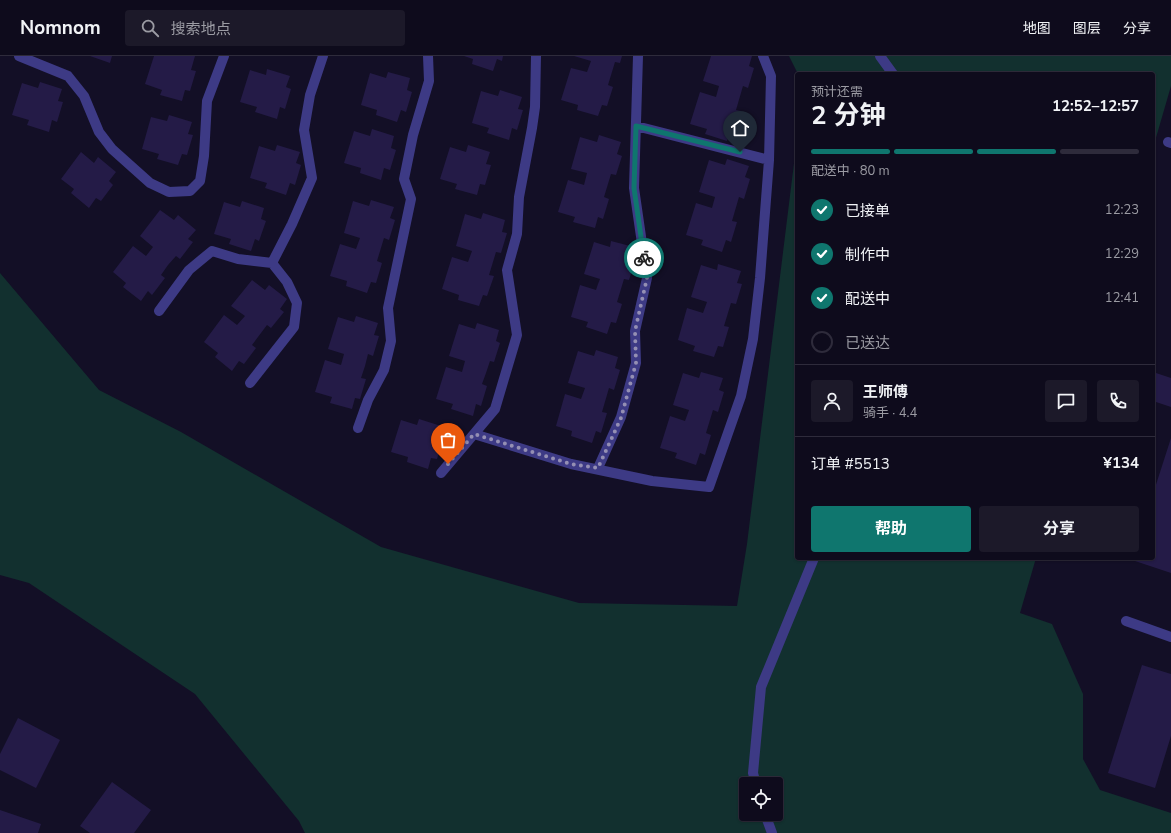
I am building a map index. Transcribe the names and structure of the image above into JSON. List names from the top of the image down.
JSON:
{
  "page": {
    "header": "Nomnom",
    "search": "搜索地点",
    "nav": ["地图", "图层", "分享"],
    "heading": ["2 分钟", "预计还需", "12:52–12:57"],
    "panel": [
      "王师傅",
      "骑手 · 4.4",
      "订单 #5513",
      "¥134"
    ],
    "bar": "配送中 · 80 m",
    "list": [
      ["已接单", "12:23"],
      ["制作中", "12:29"],
      ["配送中", "12:41"],
      "已送达"
    ],
    "buttons": ["帮助", "分享"]
  }
}
